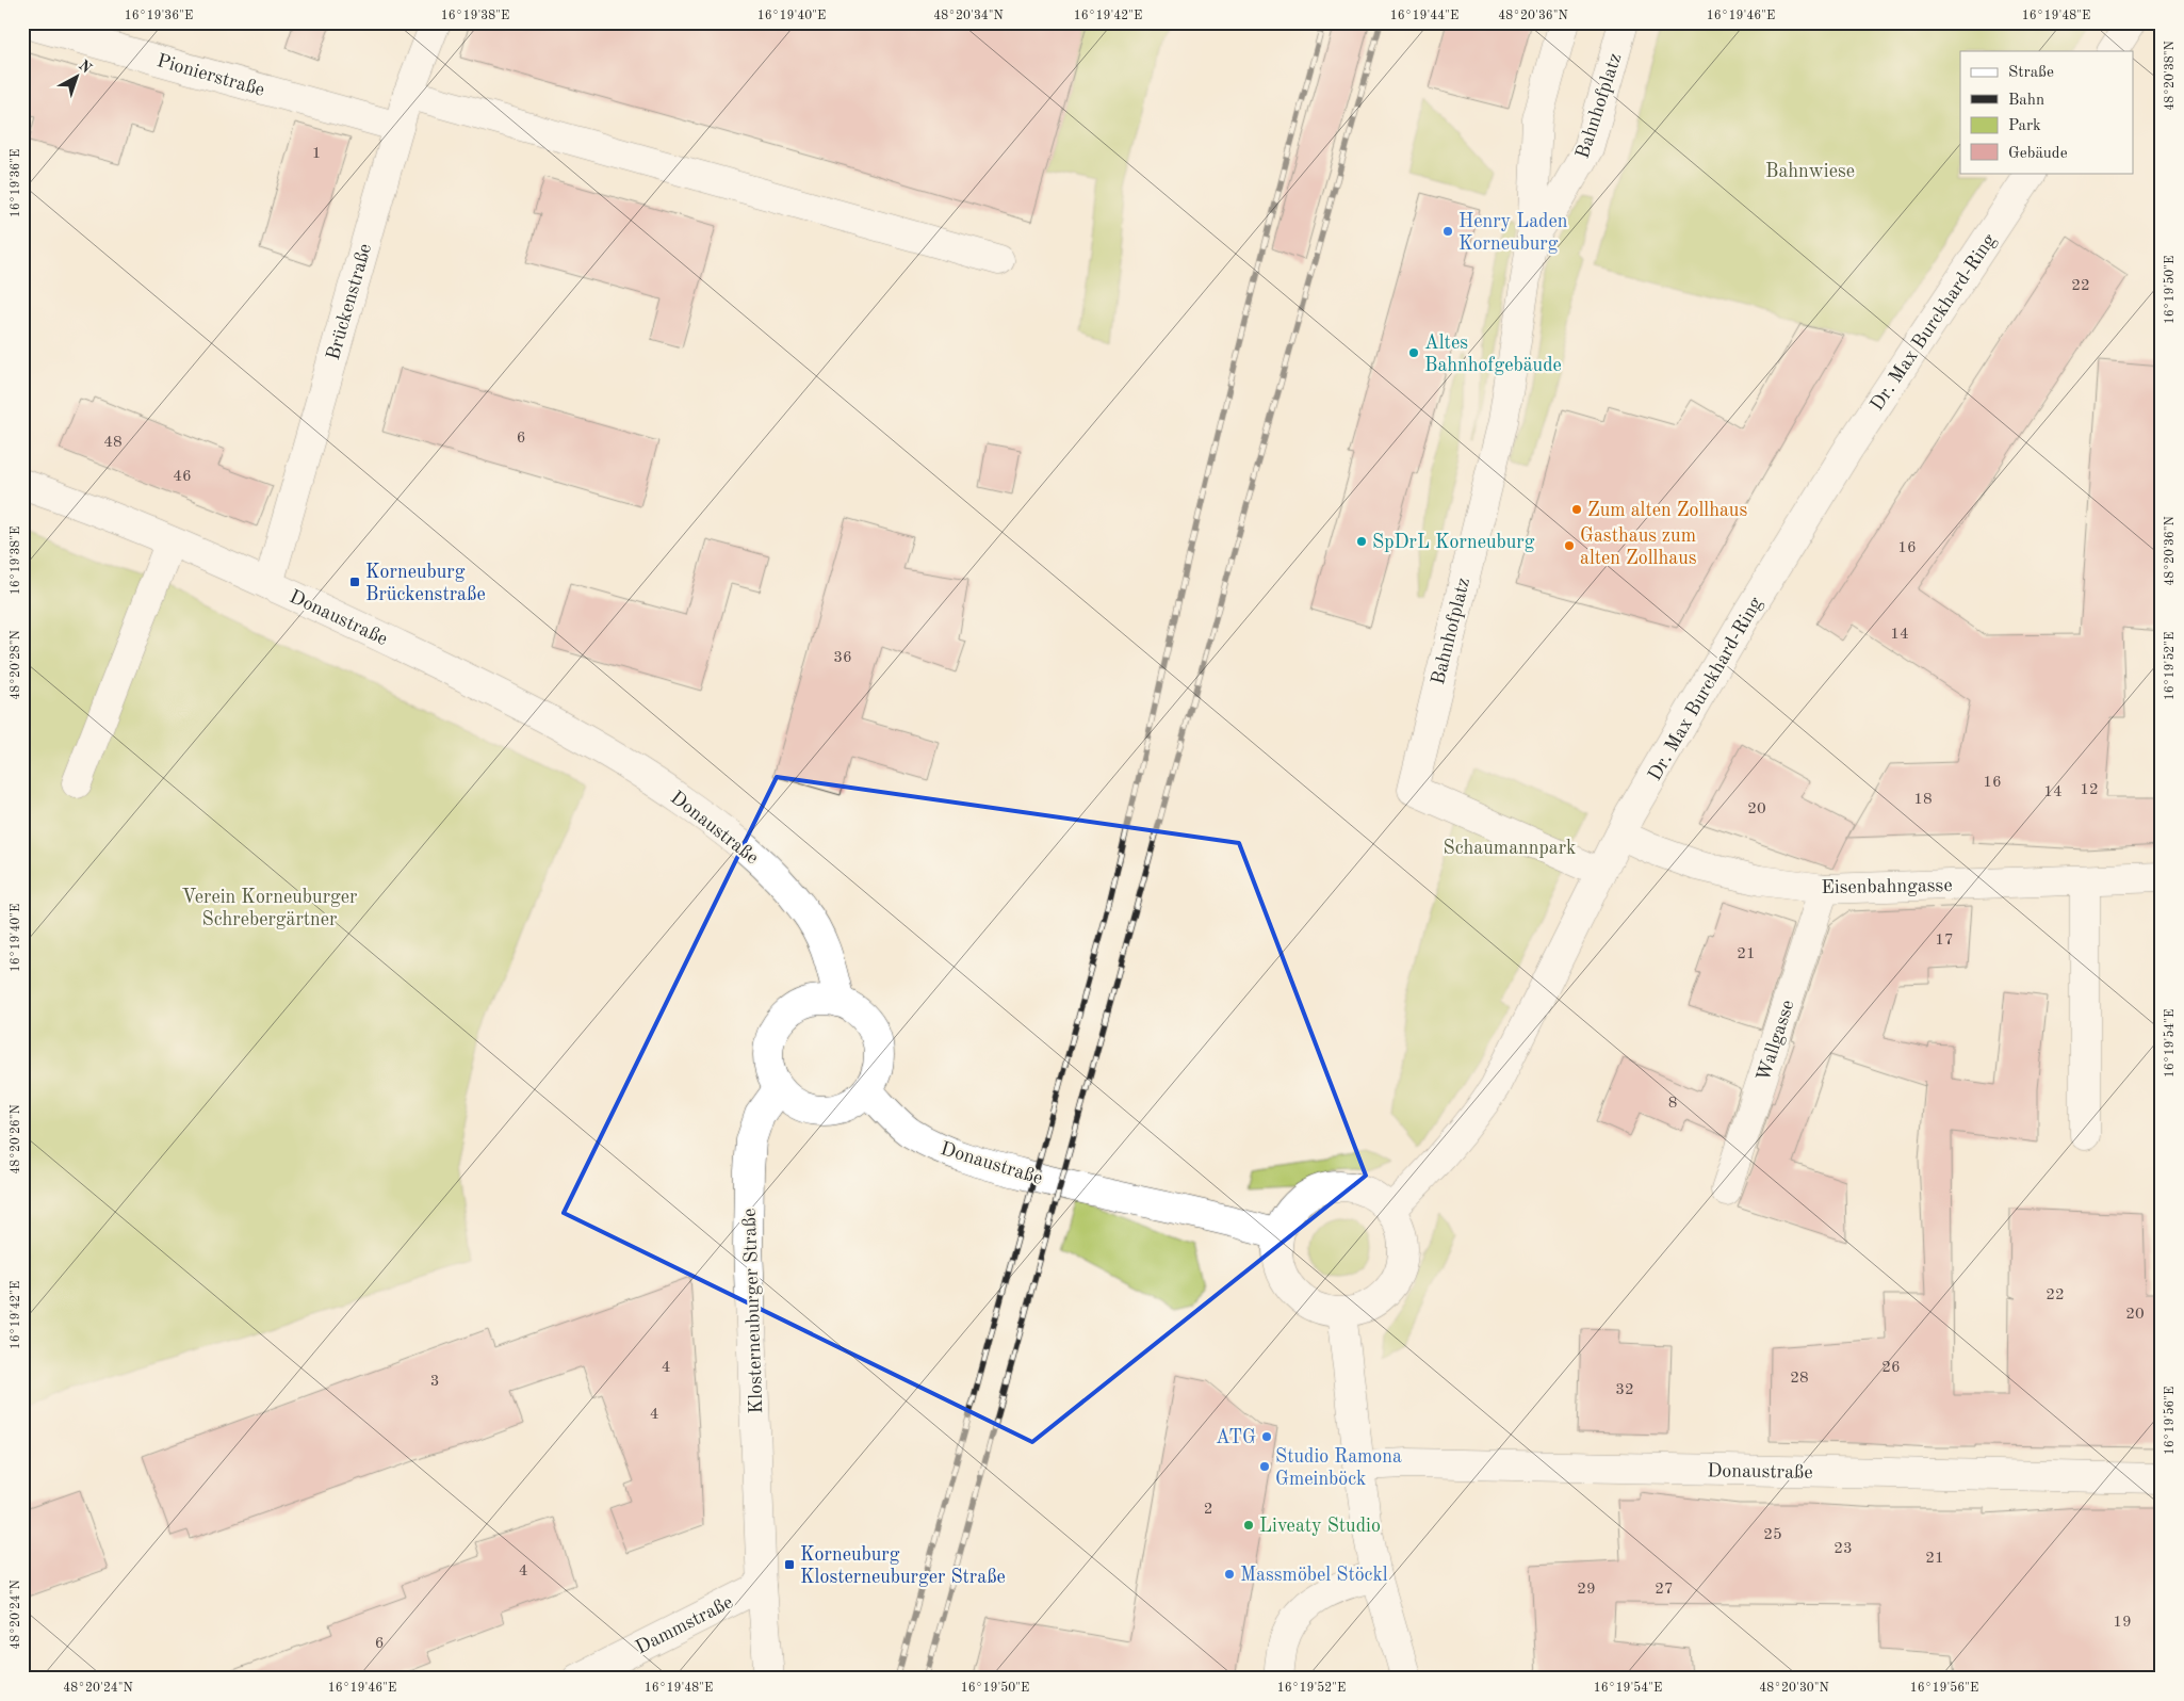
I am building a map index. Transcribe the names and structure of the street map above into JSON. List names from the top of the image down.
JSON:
{
  "streets": {
    "street": [
      "Pionierstraße",
      "Bahnhofplatz",
      "Brückenstraße",
      "Dr. Max Burckhard-Ring",
      "Donaustraße",
      "Eisenbahngasse",
      "Wallgasse",
      "Klosterneuburger Straße",
      "Dammstraße"
    ]
  },
  "crossings": [
    ["Pionierstraße", "Brückenstraße"],
    ["Bahnhofplatz", "Dr. Max Burckhard-Ring"],
    ["Brückenstraße", "Donaustraße"],
    ["Dr. Max Burckhard-Ring", "Donaustraße"],
    ["Dr. Max Burckhard-Ring", "Eisenbahngasse"],
    ["Donaustraße", "Klosterneuburger Straße"],
    ["Eisenbahngasse", "Wallgasse"],
    ["Klosterneuburger Straße", "Dammstraße"]
  ],
  "parks": ["Bahnwiese", "Schaumannpark", "Verein Korneuburger Schrebergärtner"],
  "places": {
    "other": [
      "Henry Laden Korneuburg",
      "Altes Bahnhofgebäude",
      "Zum alten Zollhaus",
      "SpDrL Korneuburg",
      "Gasthaus zum alten Zollhaus",
      "ATG",
      "Studio Ramona Gmeinböck",
      "Liveaty Studio",
      "Massmöbel Stöckl"
    ],
    "transit": ["Korneuburg Brückenstraße", "Korneuburg Klosterneuburger Straße"]
  },
  "house_numbers": [
    "1",
    "22",
    "6",
    "48",
    "46",
    "16",
    "14",
    "36",
    "16",
    "12",
    "14",
    "18",
    "20",
    "17",
    "21",
    "8",
    "22",
    "20",
    "4",
    "26",
    "28",
    "3",
    "32",
    "4",
    "2",
    "25",
    "23",
    "21",
    "4",
    "29",
    "27",
    "19",
    "6"
  ],
  "legend": [
    "Straße",
    "Bahn",
    "Park",
    "Gebäude"
  ],
  "north": "top right",
  "coordinates": [
    "16°19'36\"E",
    "16°19'38\"E",
    "16°19'40\"E",
    "48°20'34\"N",
    "16°19'42\"E",
    "16°19'44\"E",
    "48°20'36\"N",
    "16°19'46\"E",
    "16°19'48\"E",
    "48°20'38\"N",
    "16°19'50\"E",
    "48°20'28\"N",
    "16°19'52\"E",
    "16°19'54\"E",
    "48°20'26\"N",
    "16°19'56\"E",
    "48°20'24\"N",
    "48°20'30\"N"
  ]
}
